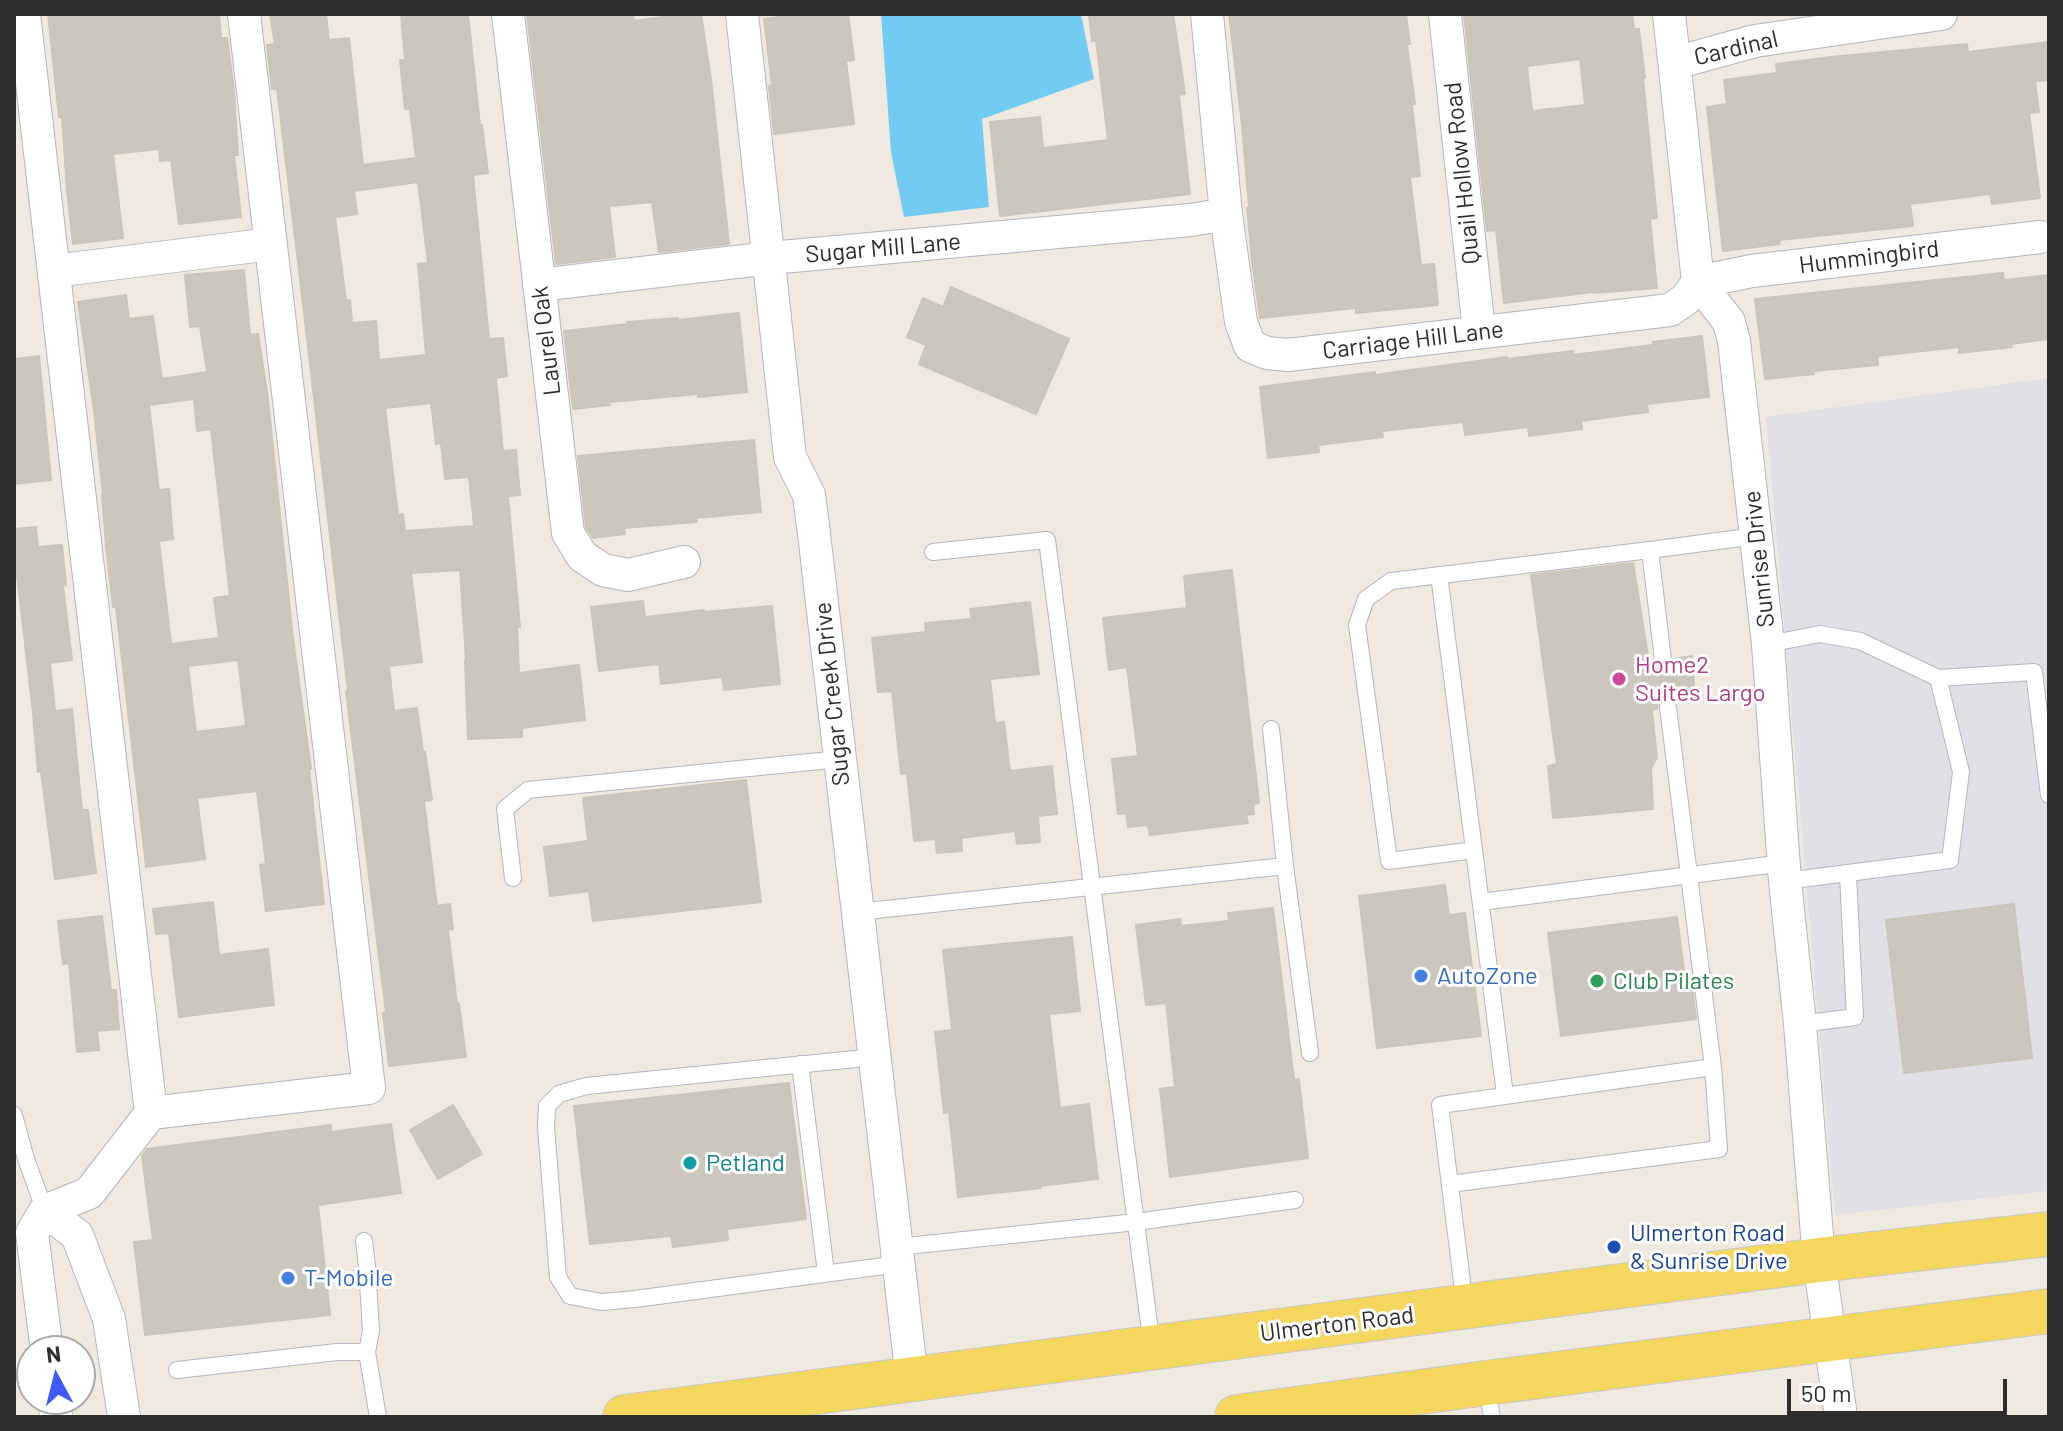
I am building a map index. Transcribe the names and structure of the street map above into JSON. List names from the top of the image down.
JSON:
{
  "streets": {
    "main road": ["Ulmerton Road"],
    "street": [
      "Cardinal",
      "Quail Hollow Road",
      "Sugar Mill Lane",
      "Hummingbird",
      "Carriage Hill Lane",
      "Laurel Oak",
      "Sunrise Drive",
      "Sugar Creek Drive"
    ]
  },
  "crossings": [
    ["Quail Hollow Road", "Carriage Hill Lane"],
    ["Sugar Mill Lane", "Carriage Hill Lane"],
    ["Sugar Mill Lane", "Laurel Oak"],
    ["Sugar Mill Lane", "Sugar Creek Drive"],
    ["Hummingbird", "Carriage Hill Lane"],
    ["Hummingbird", "Sunrise Drive"],
    ["Carriage Hill Lane", "Sunrise Drive"],
    ["Sunrise Drive", "Ulmerton Road"],
    ["Sugar Creek Drive", "Ulmerton Road"]
  ],
  "places": [
    "Home2 Suites Largo",
    "AutoZone",
    "Club Pilates",
    "Petland",
    "Ulmerton Road & Sunrise Drive",
    "T-Mobile"
  ],
  "scale_bar": "50 m",
  "north": "top"
}
